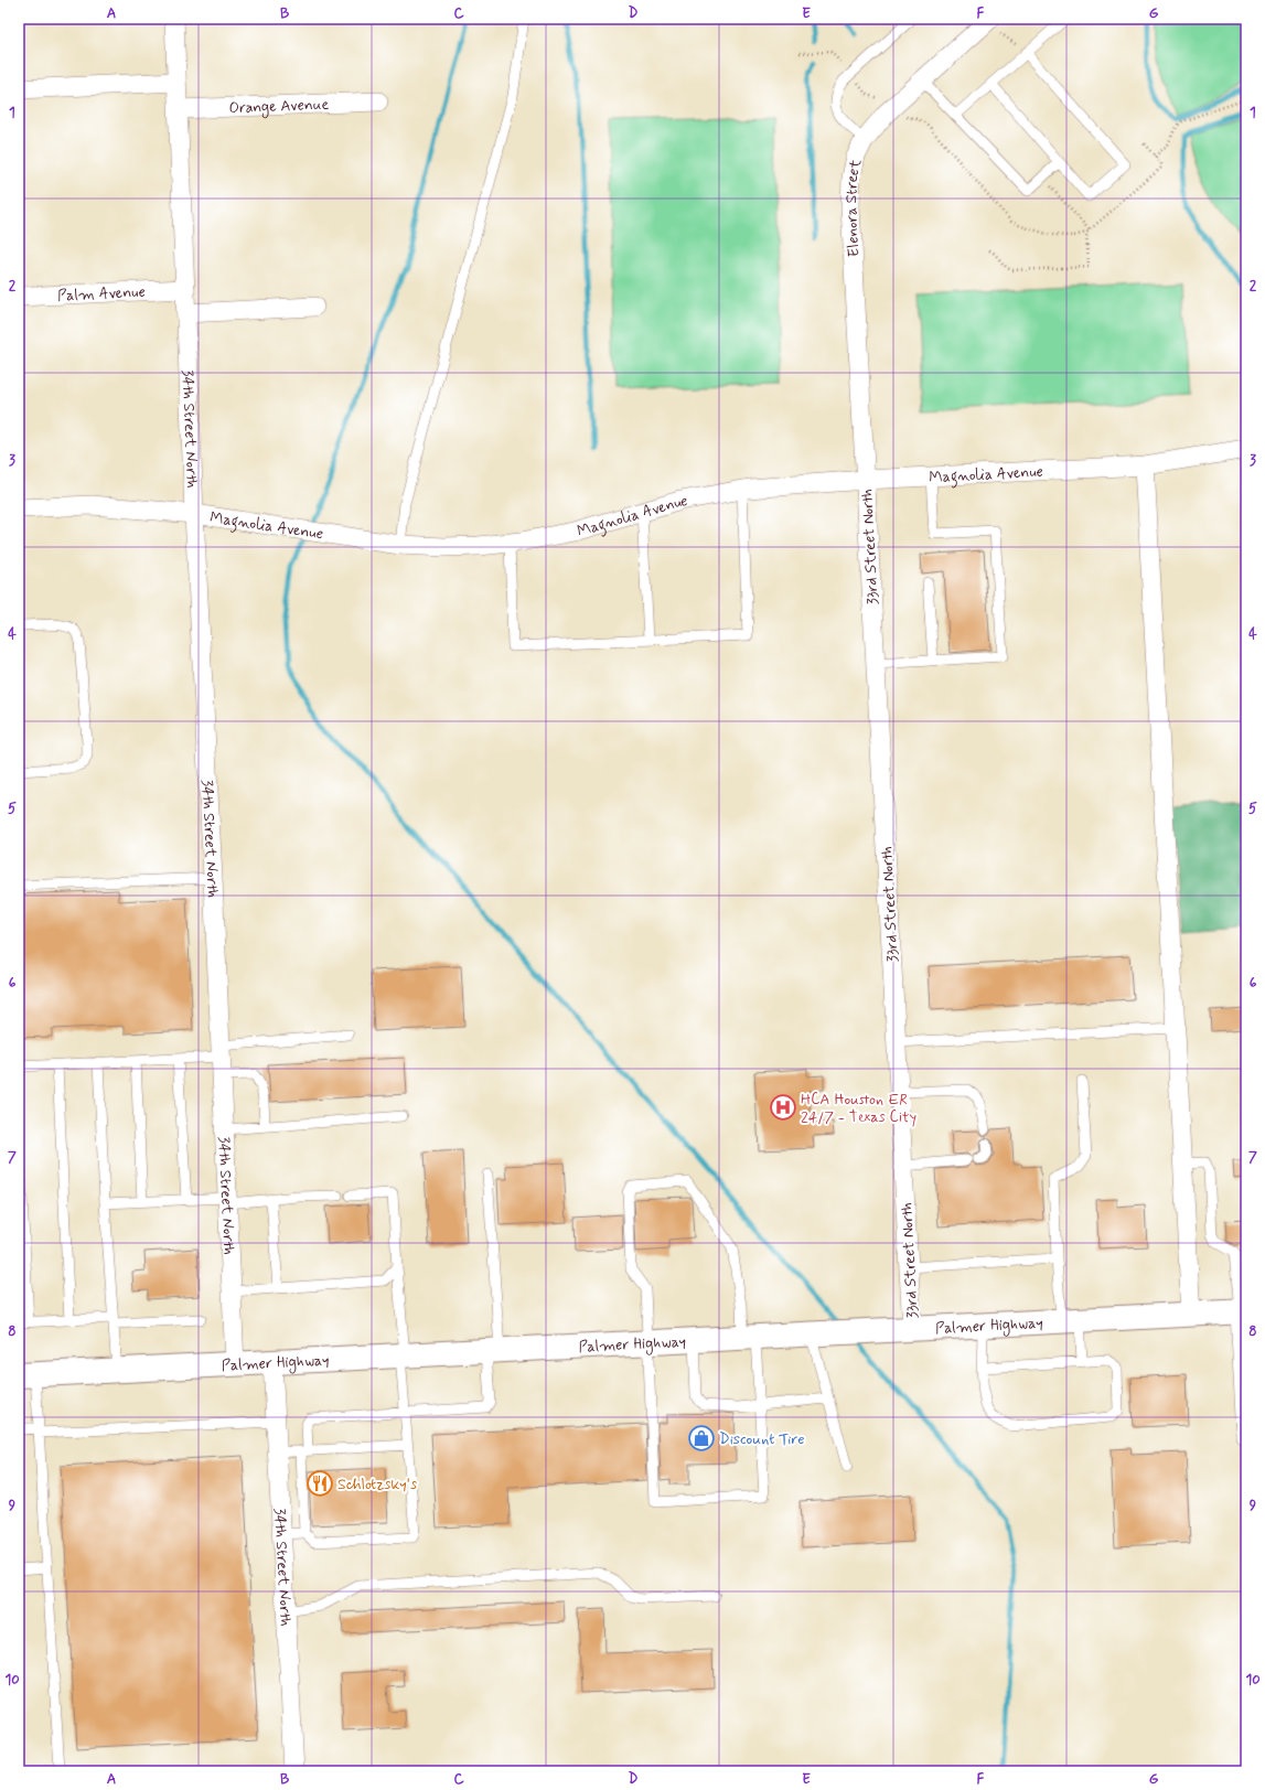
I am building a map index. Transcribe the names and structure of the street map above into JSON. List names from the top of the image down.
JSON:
{
  "streets": {
    "main road": ["Palmer Highway"],
    "street": [
      "Orange Avenue",
      "Elenora Street",
      "Palm Avenue",
      "34th Street North",
      "Magnolia Avenue",
      "33rd Street North"
    ]
  },
  "crossings": [
    ["Elenora Street", "Magnolia Avenue"],
    ["Elenora Street", "33rd Street North"],
    ["Palm Avenue", "34th Street North"],
    ["34th Street North", "Magnolia Avenue"],
    ["34th Street North", "Palmer Highway"],
    ["Magnolia Avenue", "33rd Street North"],
    ["33rd Street North", "Palmer Highway"]
  ],
  "places": {
    "hospital": ["HCA Houston ER 24/7 - Texas City"],
    "shop": ["Discount Tire"],
    "restaurant": ["Schlotzsky's"]
  },
  "grid": {
    "columns": [
      "A",
      "B",
      "C",
      "D",
      "E",
      "F",
      "G"
    ],
    "rows": [
      "1",
      "2",
      "3",
      "4",
      "5",
      "6",
      "7",
      "8",
      "9",
      "10"
    ]
  }
}
